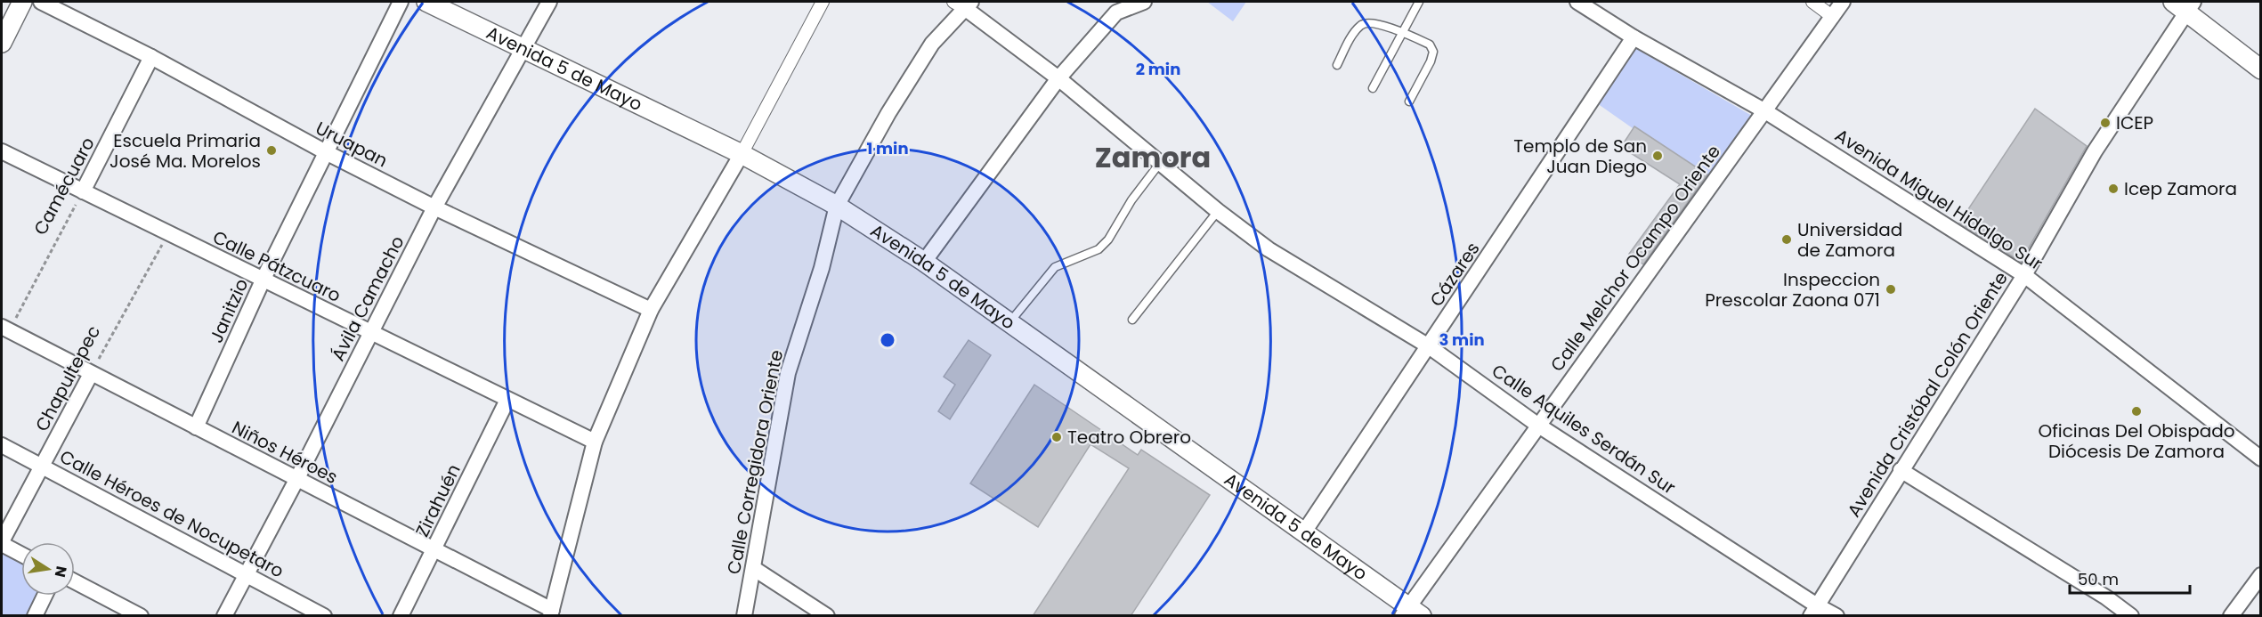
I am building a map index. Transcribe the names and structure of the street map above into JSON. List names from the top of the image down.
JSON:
{
  "streets": {
    "street": [
      "Avenida 5 de Mayo",
      "Uruapan",
      "Camécuaro",
      "Avenida Miguel Hidalgo Sur",
      "Calle Melchor Ocampo Oriente",
      "Calle Pátzcuaro",
      "Cázares",
      "Ávila Camacho",
      "Janitzio",
      "Chapultepec",
      "Avenida Cristóbal Colón Oriente",
      "Calle Aquiles Serdán Sur",
      "Niños Héroes",
      "Calle Corregidora Oriente",
      "Zirahuén",
      "Calle Héroes de Nocupetaro"
    ]
  },
  "crossings": [
    ["Avenida 5 de Mayo", "Calle Melchor Ocampo Oriente"],
    ["Avenida 5 de Mayo", "Cázares"],
    ["Avenida 5 de Mayo", "Ávila Camacho"],
    ["Avenida 5 de Mayo", "Calle Corregidora Oriente"],
    ["Uruapan", "Camécuaro"],
    ["Uruapan", "Ávila Camacho"],
    ["Uruapan", "Janitzio"],
    ["Camécuaro", "Calle Pátzcuaro"],
    ["Camécuaro", "Niños Héroes"],
    ["Avenida Miguel Hidalgo Sur", "Calle Melchor Ocampo Oriente"],
    ["Avenida Miguel Hidalgo Sur", "Cázares"],
    ["Avenida Miguel Hidalgo Sur", "Avenida Cristóbal Colón Oriente"],
    ["Calle Melchor Ocampo Oriente", "Calle Aquiles Serdán Sur"],
    ["Calle Pátzcuaro", "Ávila Camacho"],
    ["Calle Pátzcuaro", "Janitzio"],
    ["Calle Pátzcuaro", "Chapultepec"],
    ["Calle Pátzcuaro", "Zirahuén"],
    ["Cázares", "Calle Aquiles Serdán Sur"],
    ["Ávila Camacho", "Niños Héroes"],
    ["Ávila Camacho", "Calle Héroes de Nocupetaro"],
    ["Janitzio", "Niños Héroes"],
    ["Chapultepec", "Niños Héroes"],
    ["Chapultepec", "Calle Héroes de Nocupetaro"],
    ["Avenida Cristóbal Colón Oriente", "Calle Aquiles Serdán Sur"],
    ["Calle Aquiles Serdán Sur", "Calle Corregidora Oriente"],
    ["Niños Héroes", "Zirahuén"]
  ],
  "districts": ["Zamora"],
  "places": [
    "ICEP",
    "Escuela Primaria José Ma. Morelos",
    "Templo de San Juan Diego",
    "Icep Zamora",
    "Universidad de Zamora",
    "Inspeccion Prescolar Zaona 071",
    "Oficinas Del Obispado Diócesis De Zamora",
    "Teatro Obrero"
  ],
  "scale_bar": "50 m",
  "north": "right",
  "rings": ["2 min", "1 min", "3 min"]
}
